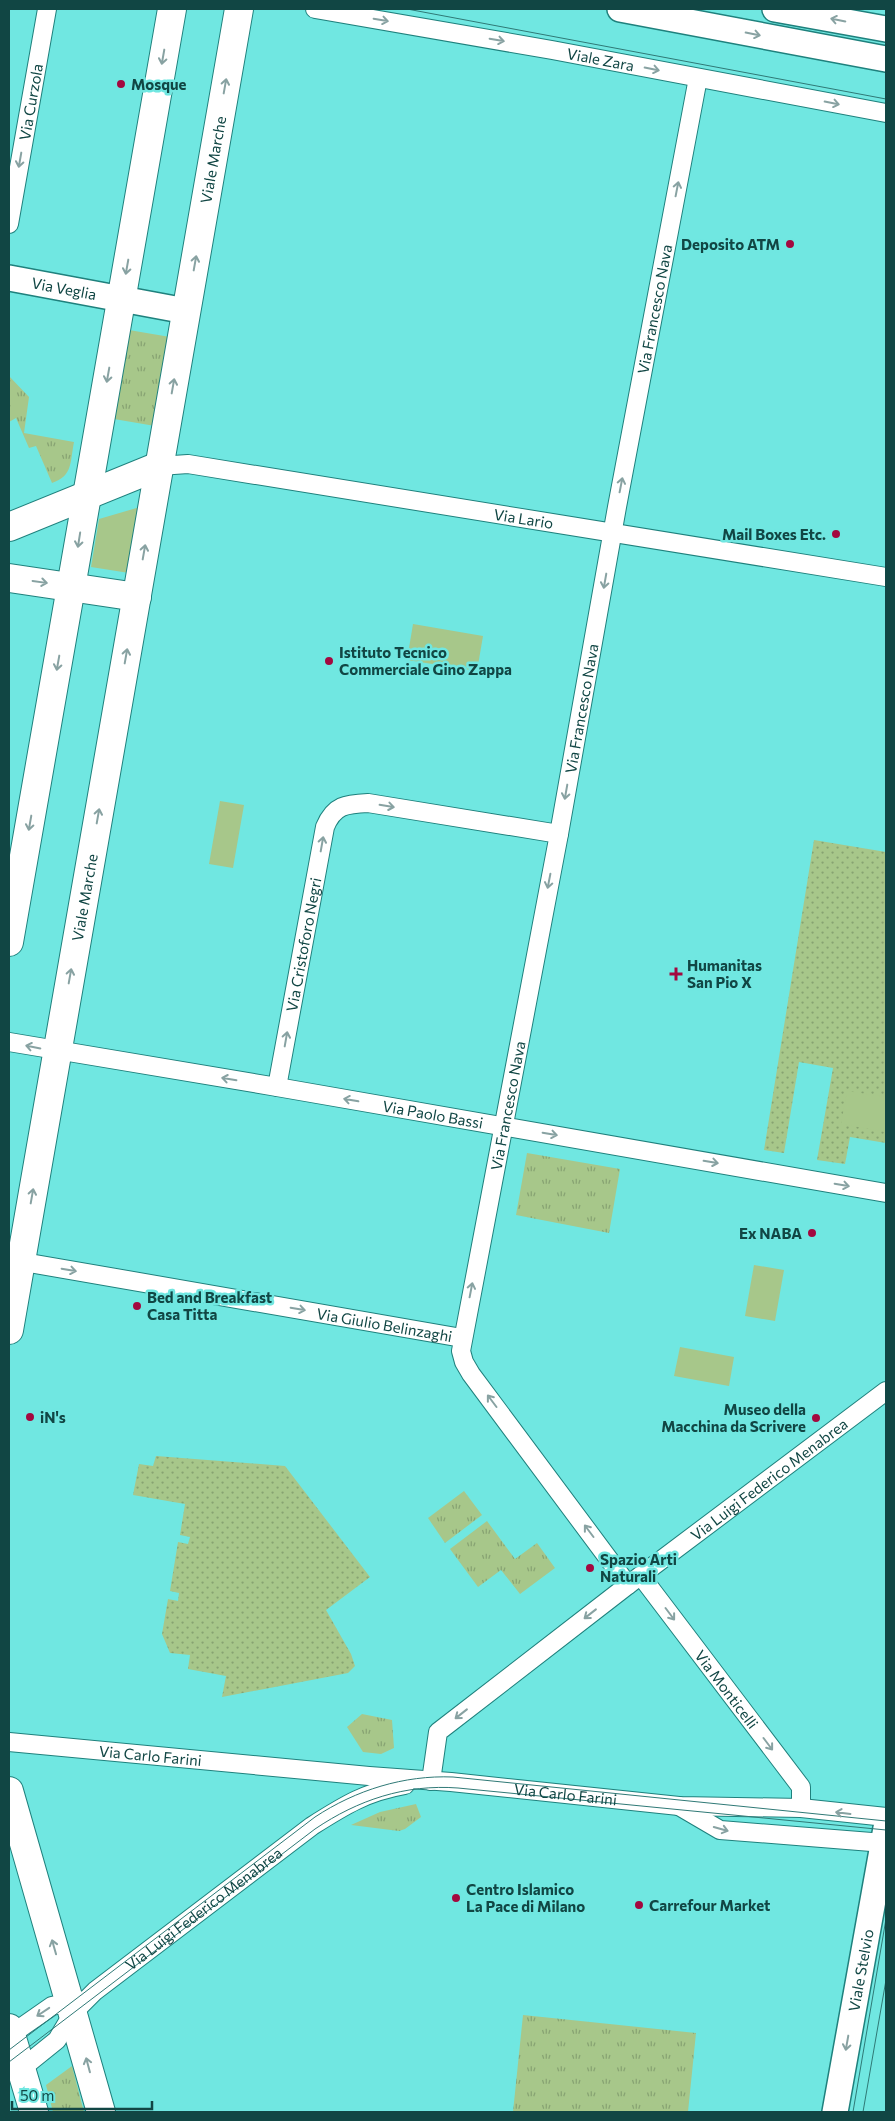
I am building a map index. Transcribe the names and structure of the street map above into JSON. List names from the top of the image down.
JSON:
{
  "streets": {
    "main road": ["Viale Marche", "Via Veglia", "Viale Stelvio"],
    "street": [
      "Viale Zara",
      "Via Curzola",
      "Via Francesco Nava",
      "Via Lario",
      "Via Cristoforo Negri",
      "Via Paolo Bassi",
      "Via Giulio Belinzaghi",
      "Via Luigi Federico Menabrea",
      "Via Monticelli",
      "Via Carlo Farini"
    ]
  },
  "crossings": [
    ["Viale Zara", "Via Francesco Nava"],
    ["Viale Marche", "Via Lario"],
    ["Viale Marche", "Via Paolo Bassi"],
    ["Viale Marche", "Via Giulio Belinzaghi"],
    ["Via Francesco Nava", "Via Lario"],
    ["Via Francesco Nava", "Via Cristoforo Negri"],
    ["Via Francesco Nava", "Via Paolo Bassi"],
    ["Via Francesco Nava", "Via Giulio Belinzaghi"],
    ["Via Cristoforo Negri", "Via Paolo Bassi"],
    ["Via Giulio Belinzaghi", "Via Luigi Federico Menabrea"],
    ["Via Giulio Belinzaghi", "Via Monticelli"],
    ["Via Luigi Federico Menabrea", "Via Monticelli"],
    ["Via Luigi Federico Menabrea", "Via Carlo Farini"],
    ["Via Monticelli", "Via Carlo Farini"],
    ["Via Carlo Farini", "Viale Stelvio"]
  ],
  "one_way": [
    "Viale Zara",
    "Via Curzola",
    "Via Monticelli",
    "Viale Stelvio"
  ],
  "places": {
    "other": [
      "Mosque",
      "Deposito ATM",
      "Mail Boxes Etc.",
      "Istituto Tecnico Commerciale Gino Zappa",
      "Ex NABA",
      "Bed and Breakfast Casa Titta",
      "iN's",
      "Museo della Macchina da Scrivere",
      "Spazio Arti Naturali",
      "Centro Islamico La Pace di Milano",
      "Carrefour Market"
    ],
    "health": ["Humanitas San Pio X"]
  },
  "scale_bar": "50 m"
}
